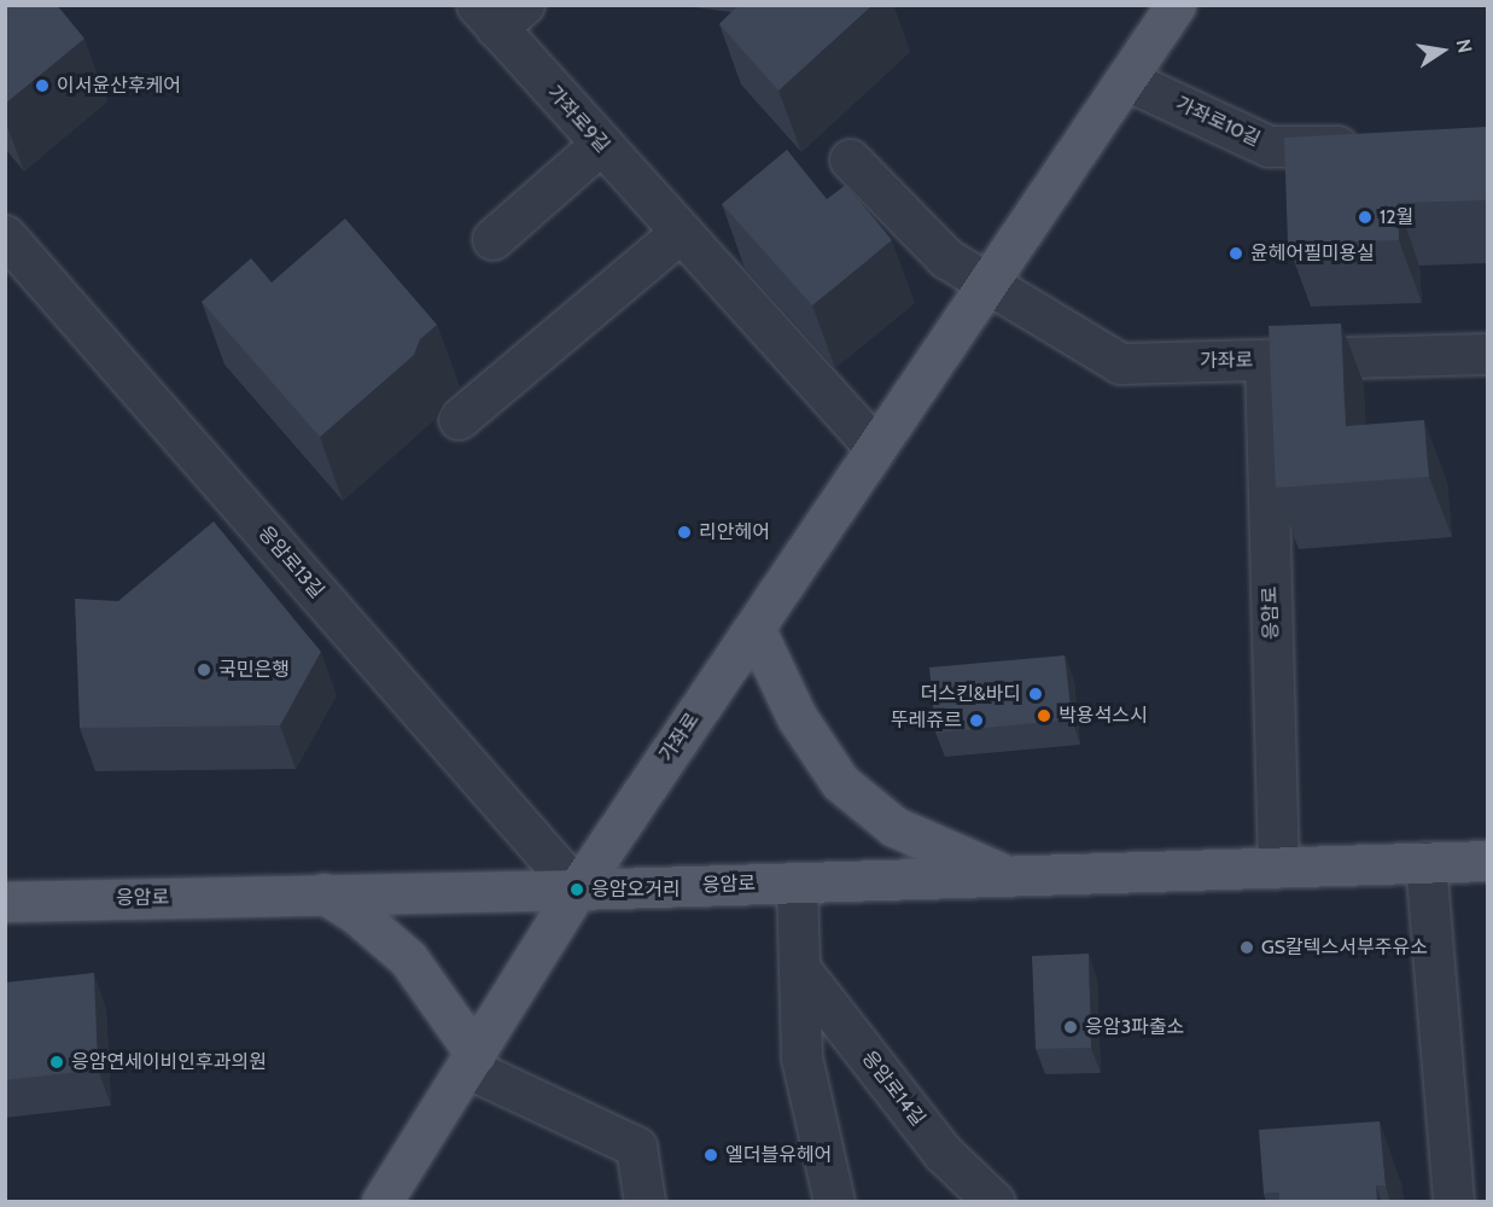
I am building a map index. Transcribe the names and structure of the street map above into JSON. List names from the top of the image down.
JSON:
{
  "streets": {
    "main road": ["가좌로", "응암로"],
    "street": [
      "가좌로9길",
      "가좌로10길",
      "응암로13길",
      "응암로14길"
    ]
  },
  "crossings": [
    ["가좌로9길", "가좌로"],
    ["가좌로10길", "가좌로"],
    ["가좌로", "응암로13길"],
    ["가좌로", "응암로"],
    ["응암로13길", "응암로"]
  ],
  "places": [
    "이서윤산후케어",
    "12월",
    "윤헤어필미용실",
    "리안헤어",
    "국민은행",
    "더스킨&바디",
    "박용석스시",
    "뚜레쥬르",
    "응암오거리",
    "GS칼텍스서부주유소",
    "응암3파출소",
    "응암연세이비인후과의원",
    "엘더블유헤어"
  ],
  "north": "right"
}
